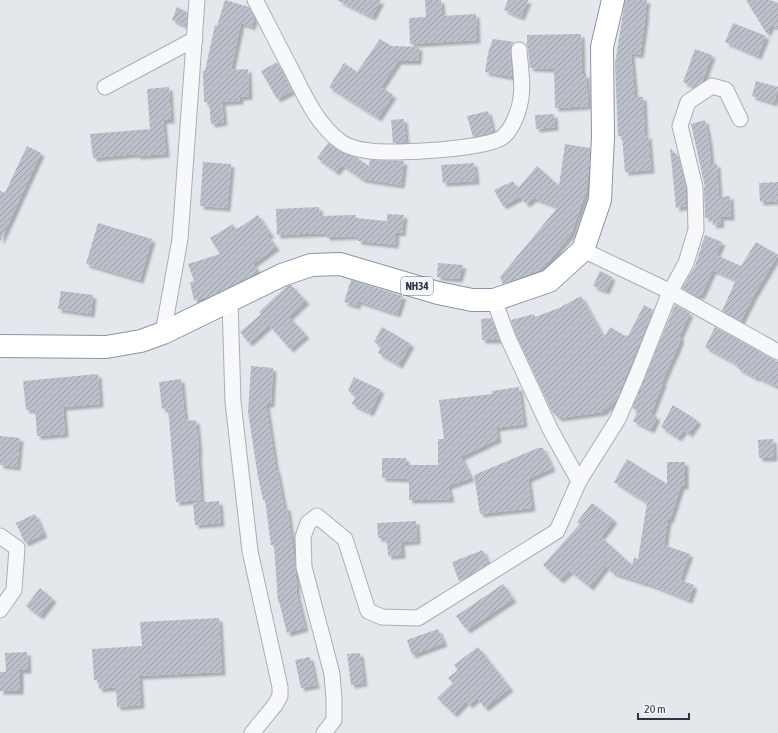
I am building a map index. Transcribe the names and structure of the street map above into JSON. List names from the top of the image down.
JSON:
{
  "streets": {
    "highway": ["NH34"]
  },
  "scale_bar": "20 m"
}
